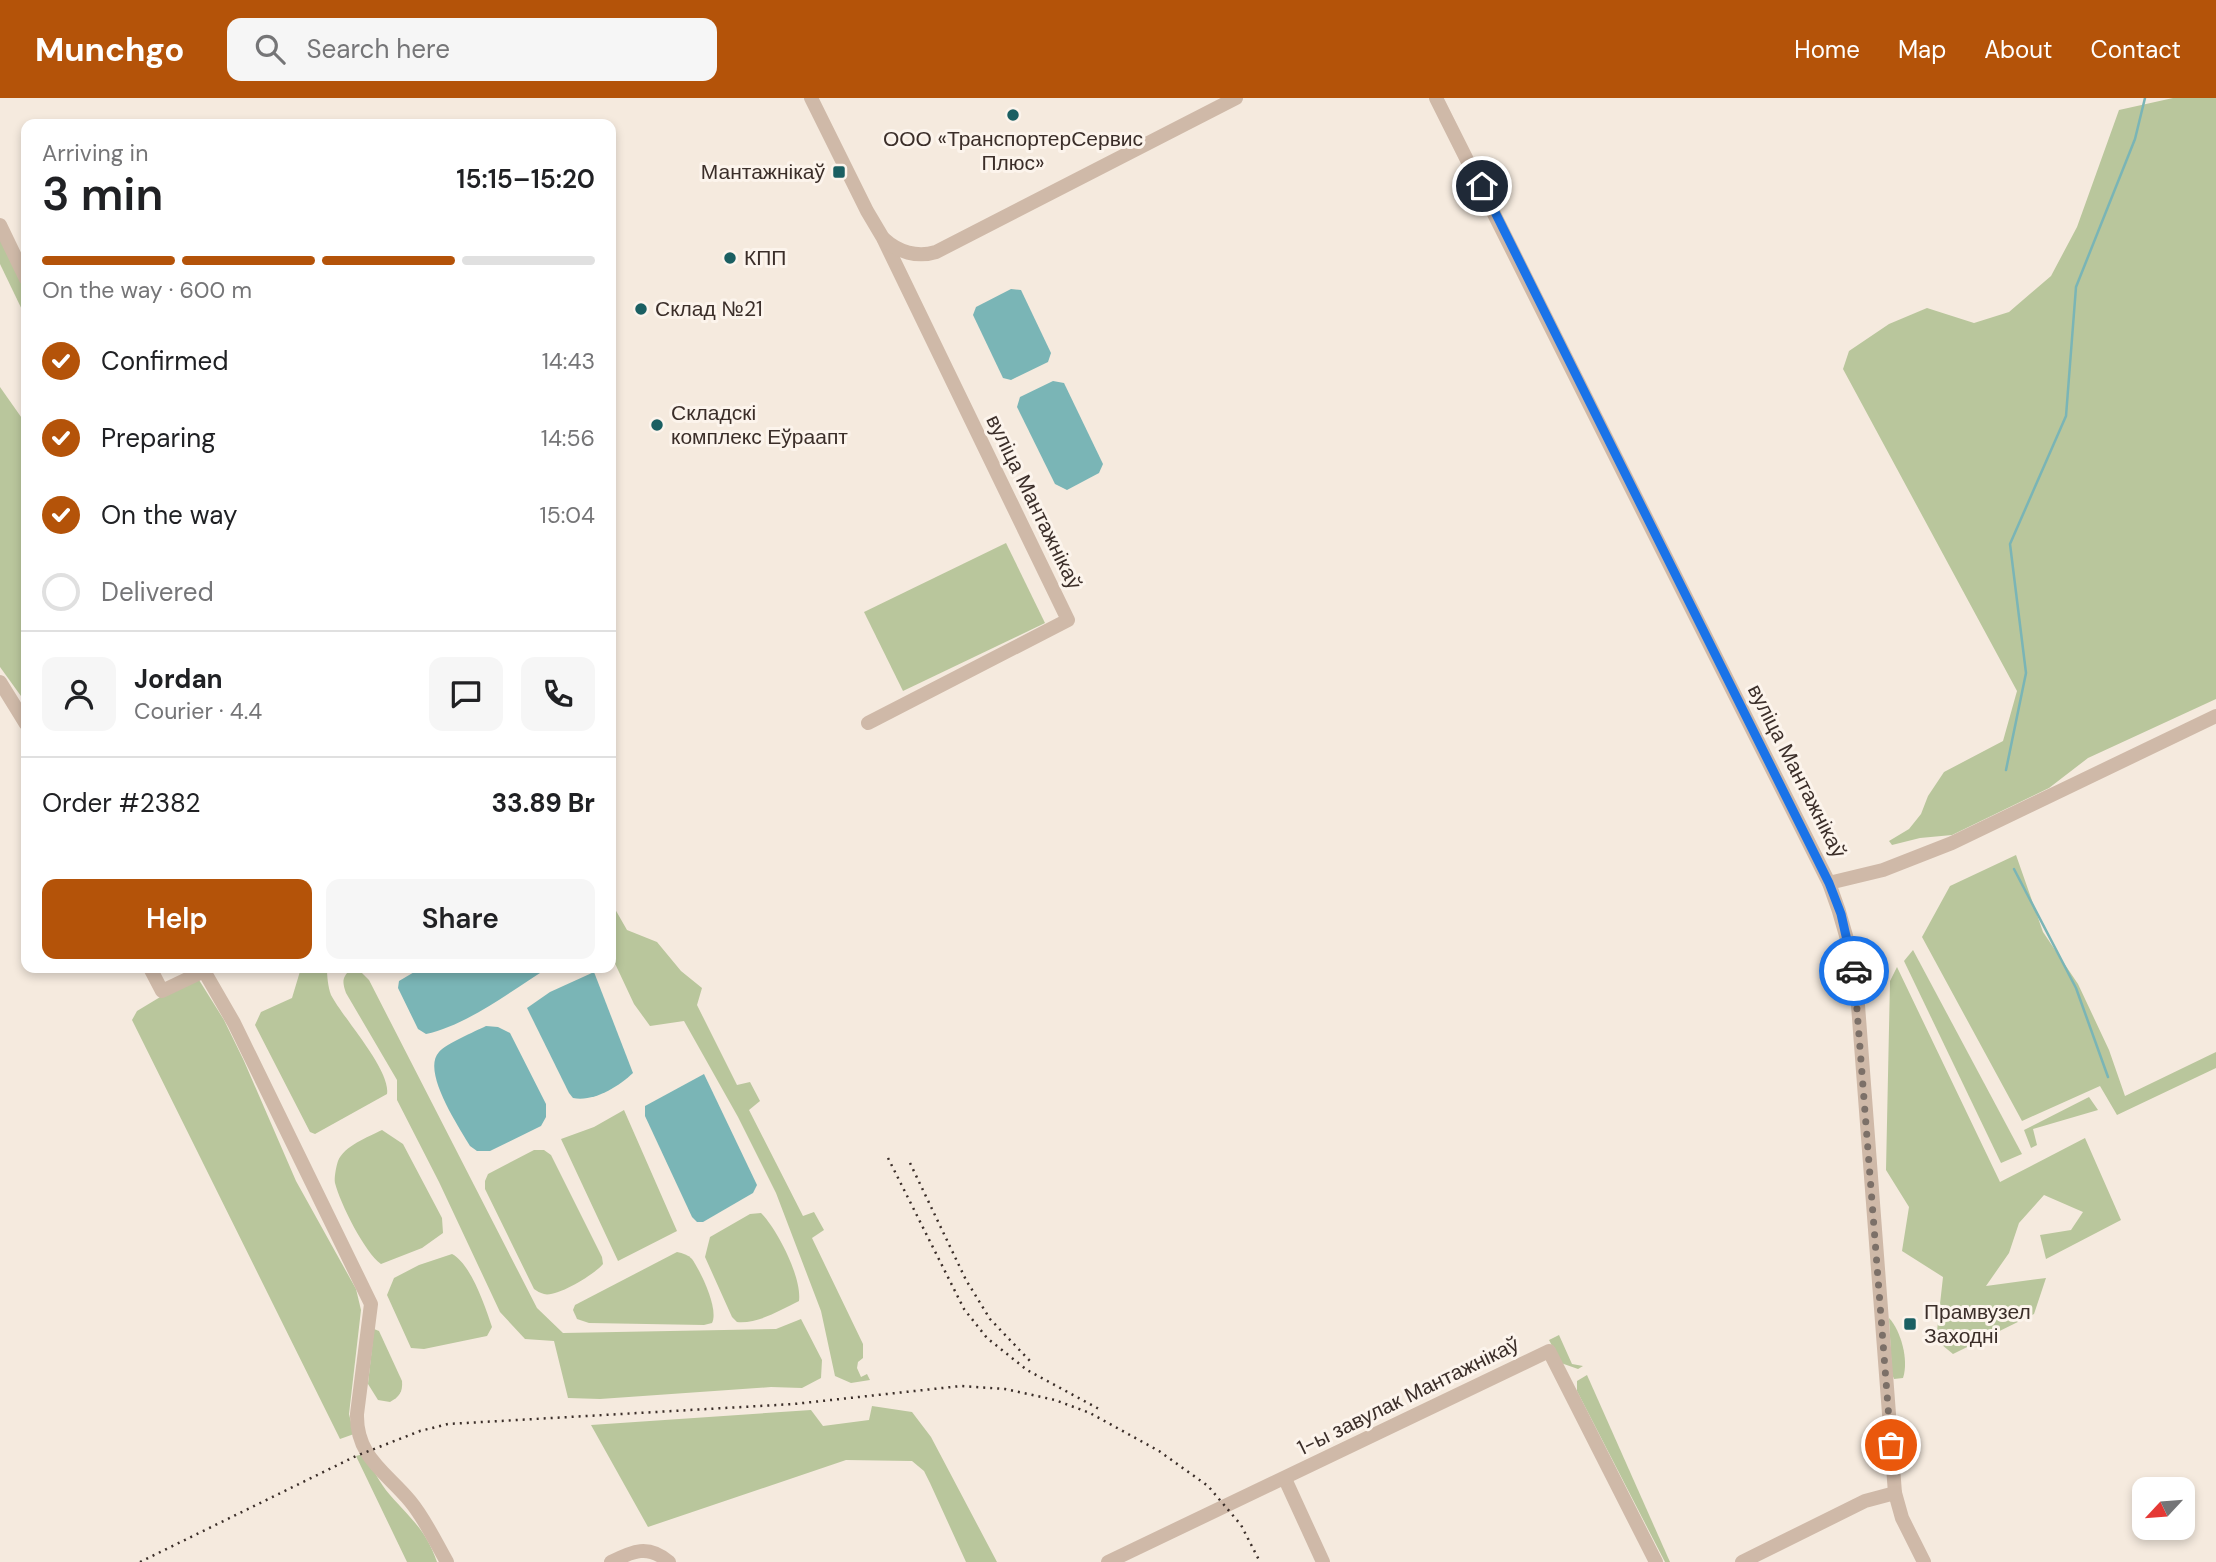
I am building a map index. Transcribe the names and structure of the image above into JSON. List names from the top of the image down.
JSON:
{
  "streets": {
    "street": ["вуліца Мантажнікаў", "1-ы завулак Мантажнікаў"]
  },
  "places": {
    "other": [
      "ООО «ТранспортерСервис Плюс»",
      "КПП",
      "Склад №21",
      "Складскі комплекс Еўраапт"
    ],
    "transit": ["Мантажнікаў", "Прамвузел Заходні"]
  },
  "north": "bottom left",
  "page": {
    "header": "Munchgo",
    "search": "Search here",
    "nav": [
      "Home",
      "Map",
      "About",
      "Contact"
    ],
    "heading": ["3 min", "Arriving in", "15:15–15:20"],
    "panel": [
      "Jordan",
      "Courier · 4.4",
      "Order #2382",
      "33.89 Br"
    ],
    "bar": "On the way · 600 m",
    "list": [
      ["Confirmed", "14:43"],
      ["Preparing", "14:56"],
      ["On the way", "15:04"],
      "Delivered"
    ],
    "buttons": ["Help", "Share"]
  }
}
